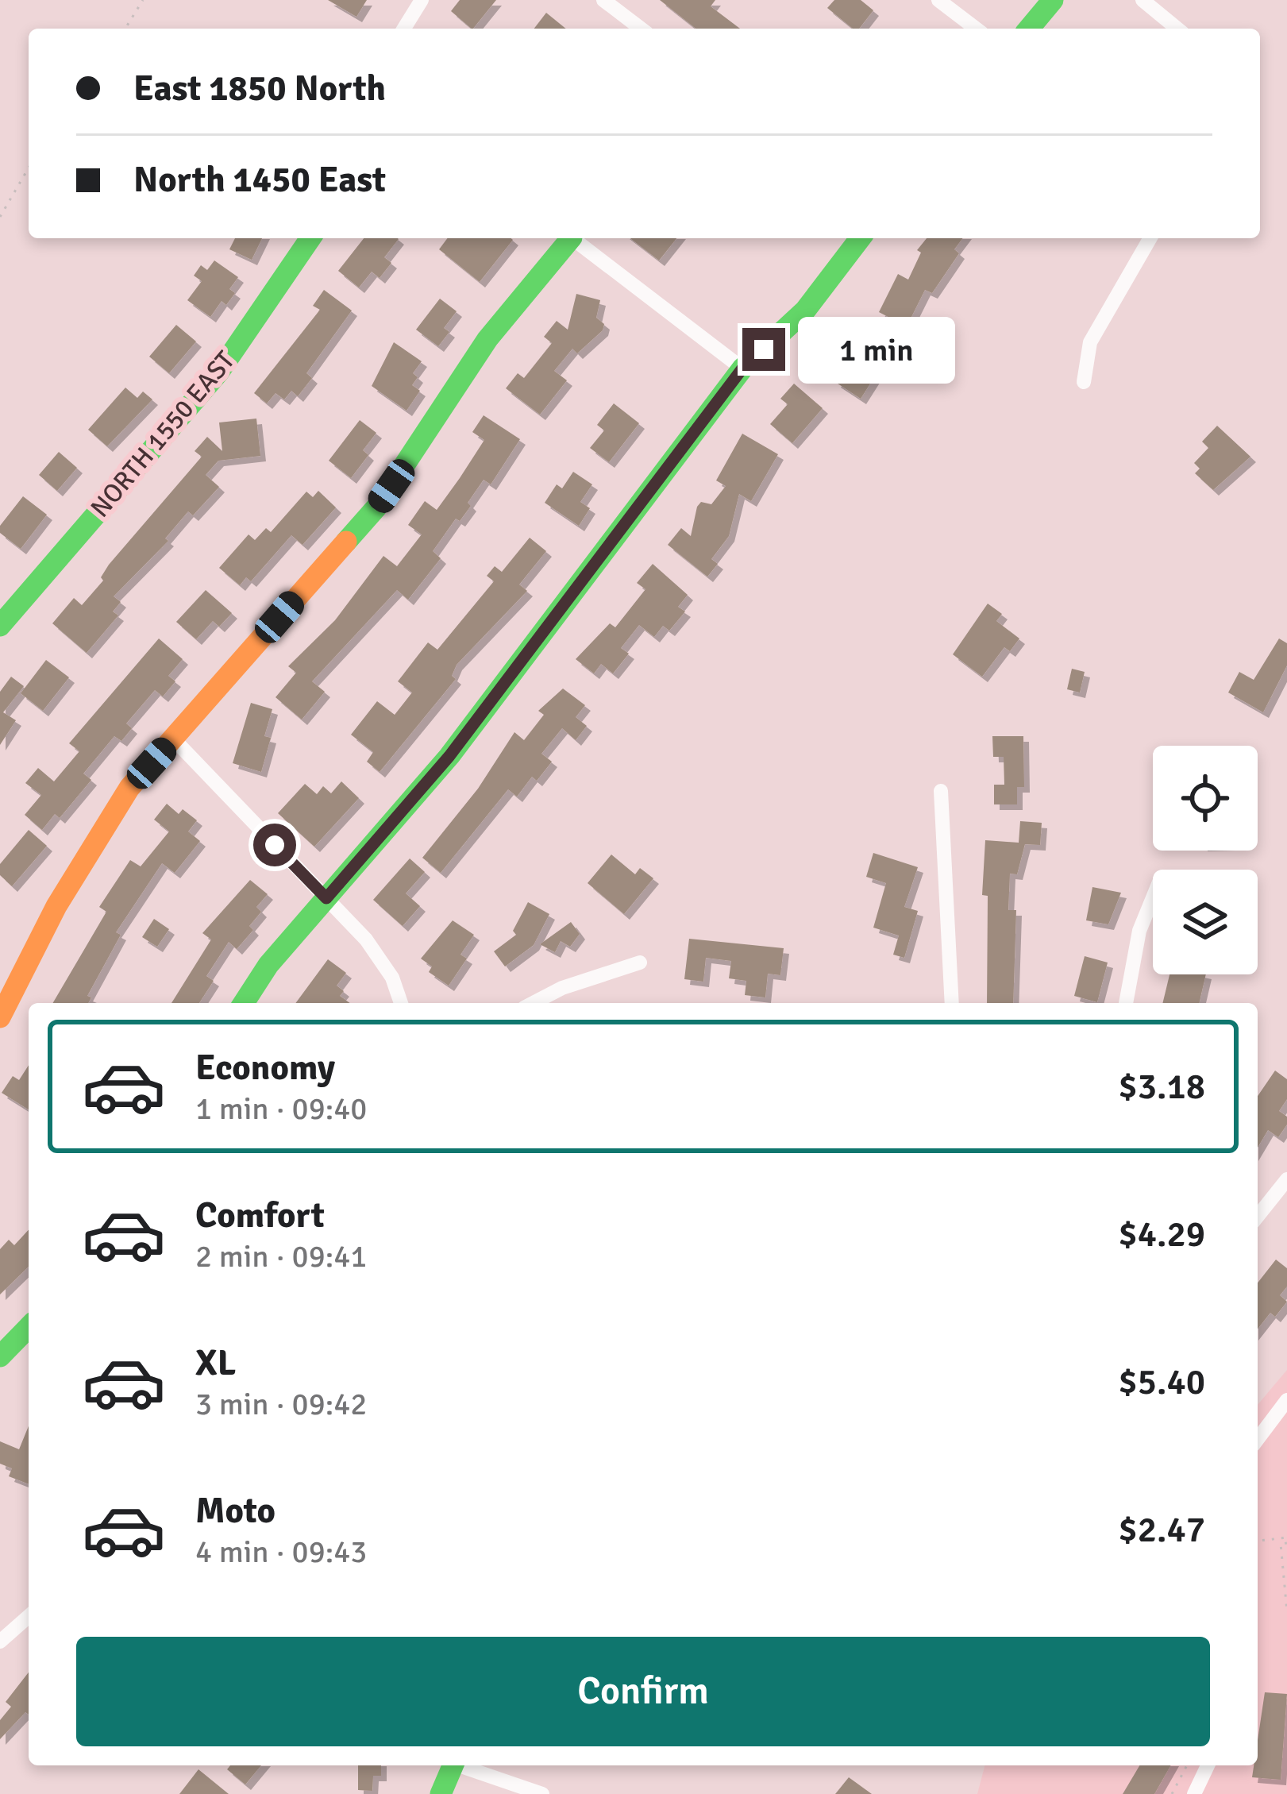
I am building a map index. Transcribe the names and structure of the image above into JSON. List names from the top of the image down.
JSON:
{
  "streets": {
    "street": ["NORTH 1550 EAST"]
  },
  "page": {
    "banner": ["East 1850 North", "North 1450 East"],
    "bubble": "1 min",
    "list": [
      {
        "name": "Economy",
        "note": "1 min · 09:40",
        "value": "$3.18"
      },
      {
        "name": "Comfort",
        "note": "2 min · 09:41",
        "value": "$4.29"
      },
      {
        "name": "XL",
        "note": "3 min · 09:42",
        "value": "$5.40"
      },
      {
        "name": "Moto",
        "note": "4 min · 09:43",
        "value": "$2.47"
      }
    ],
    "buttons": "Confirm"
  }
}
